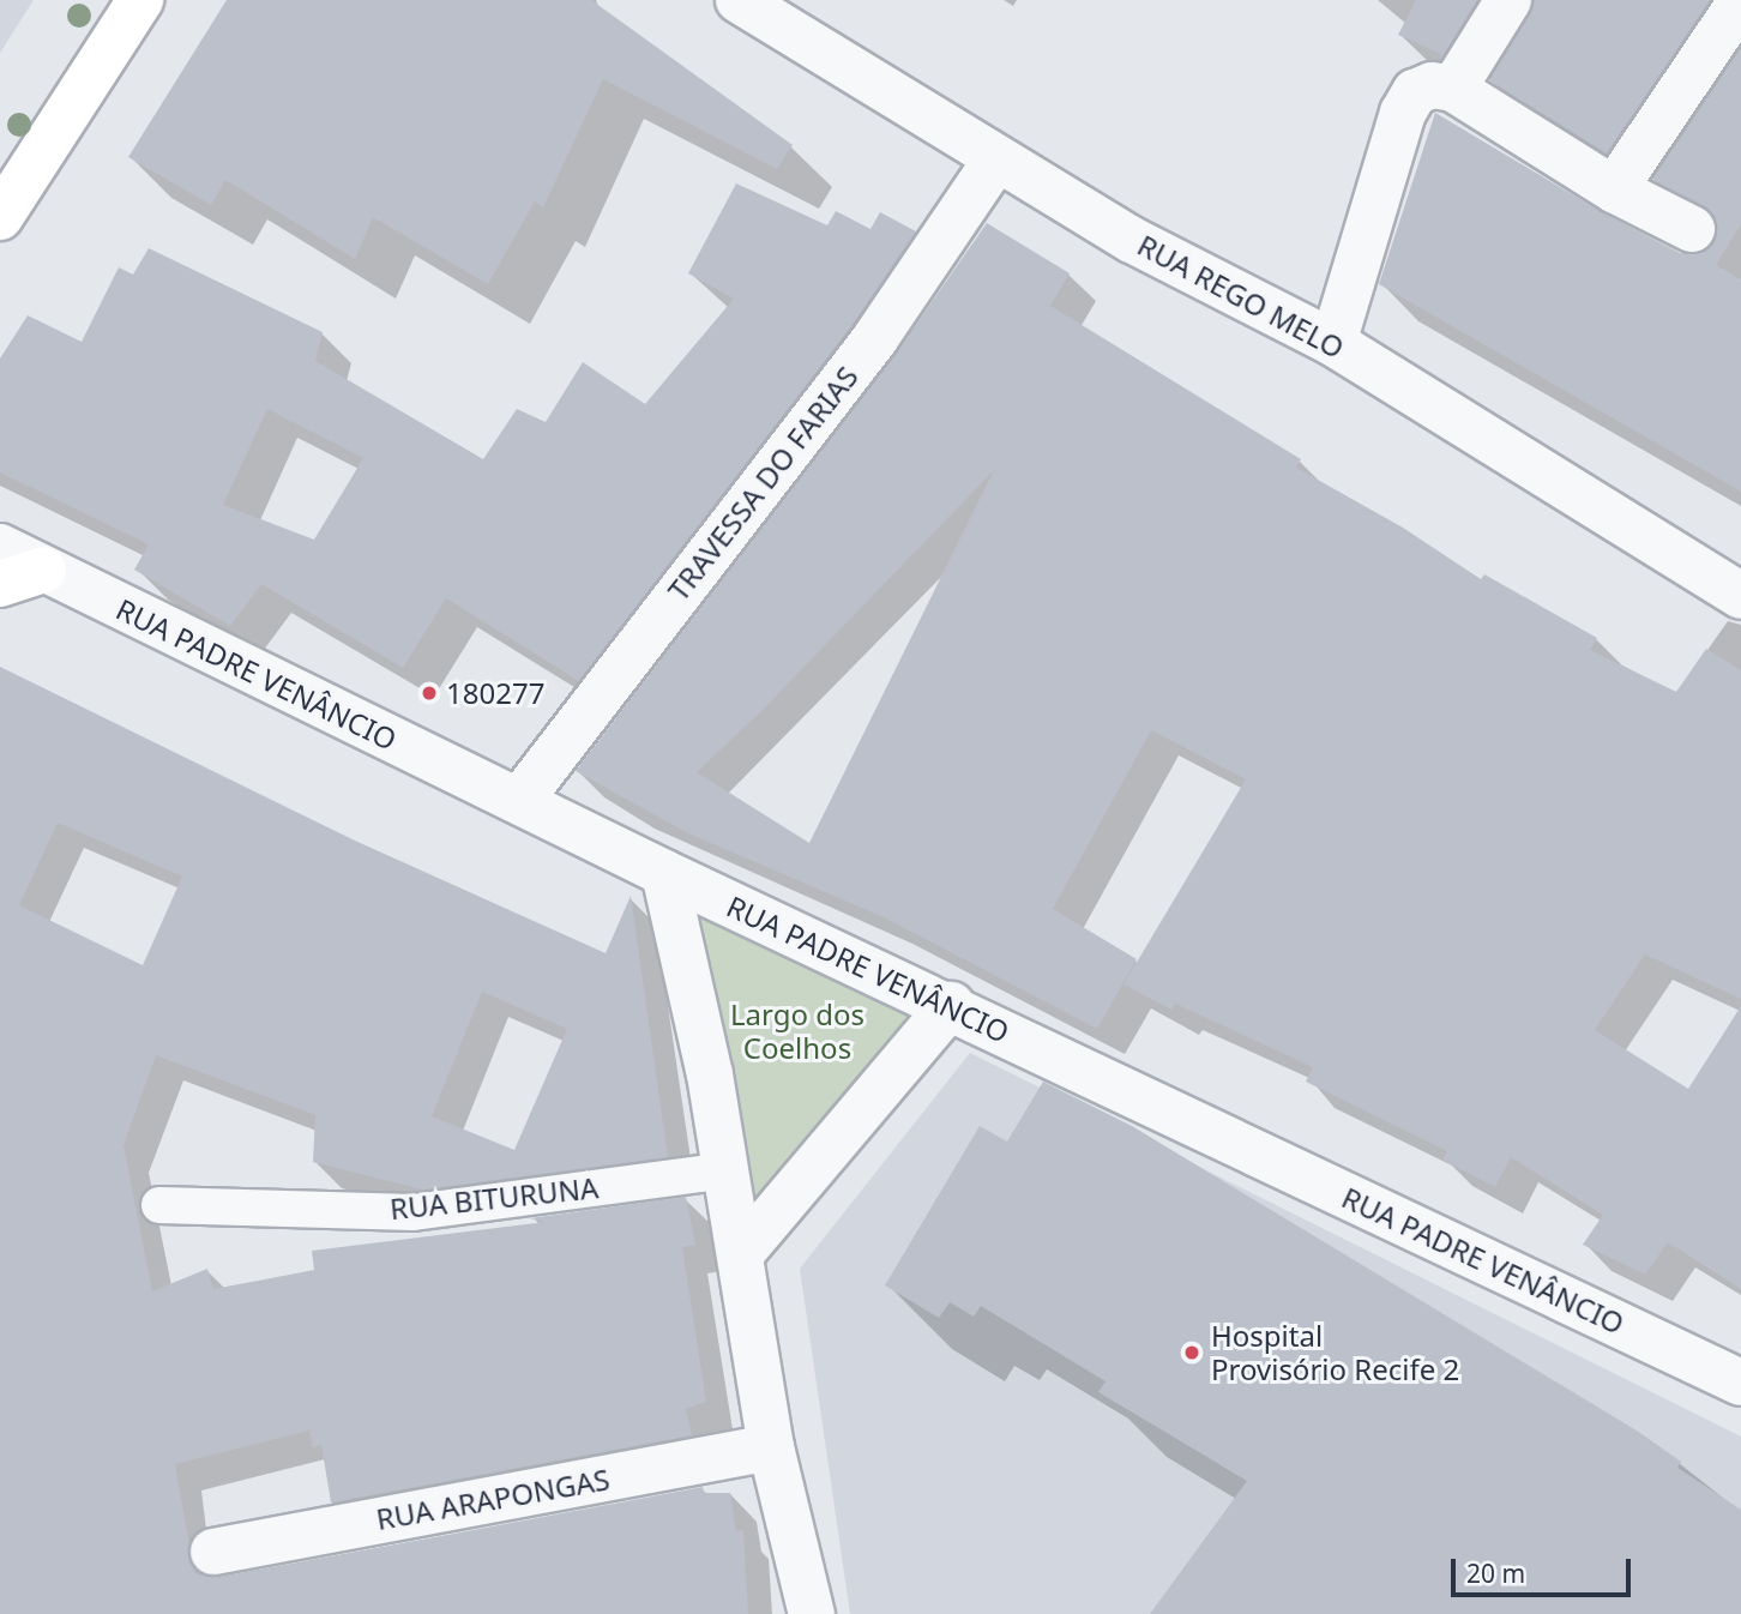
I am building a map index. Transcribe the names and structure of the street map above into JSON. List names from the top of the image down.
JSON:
{
  "streets": {
    "street": [
      "RUA REGO MELO",
      "TRAVESSA DO FARIAS",
      "RUA PADRE VENÂNCIO",
      "RUA ARAPONGAS"
    ],
    "lane": ["RUA BITURUNA"]
  },
  "crossings": [
    ["RUA REGO MELO", "TRAVESSA DO FARIAS"],
    ["TRAVESSA DO FARIAS", "RUA PADRE VENÂNCIO"]
  ],
  "parks": ["Largo dos Coelhos"],
  "places": ["180277", "Hospital Provisório Recife 2"],
  "scale_bar": "20 m"
}
